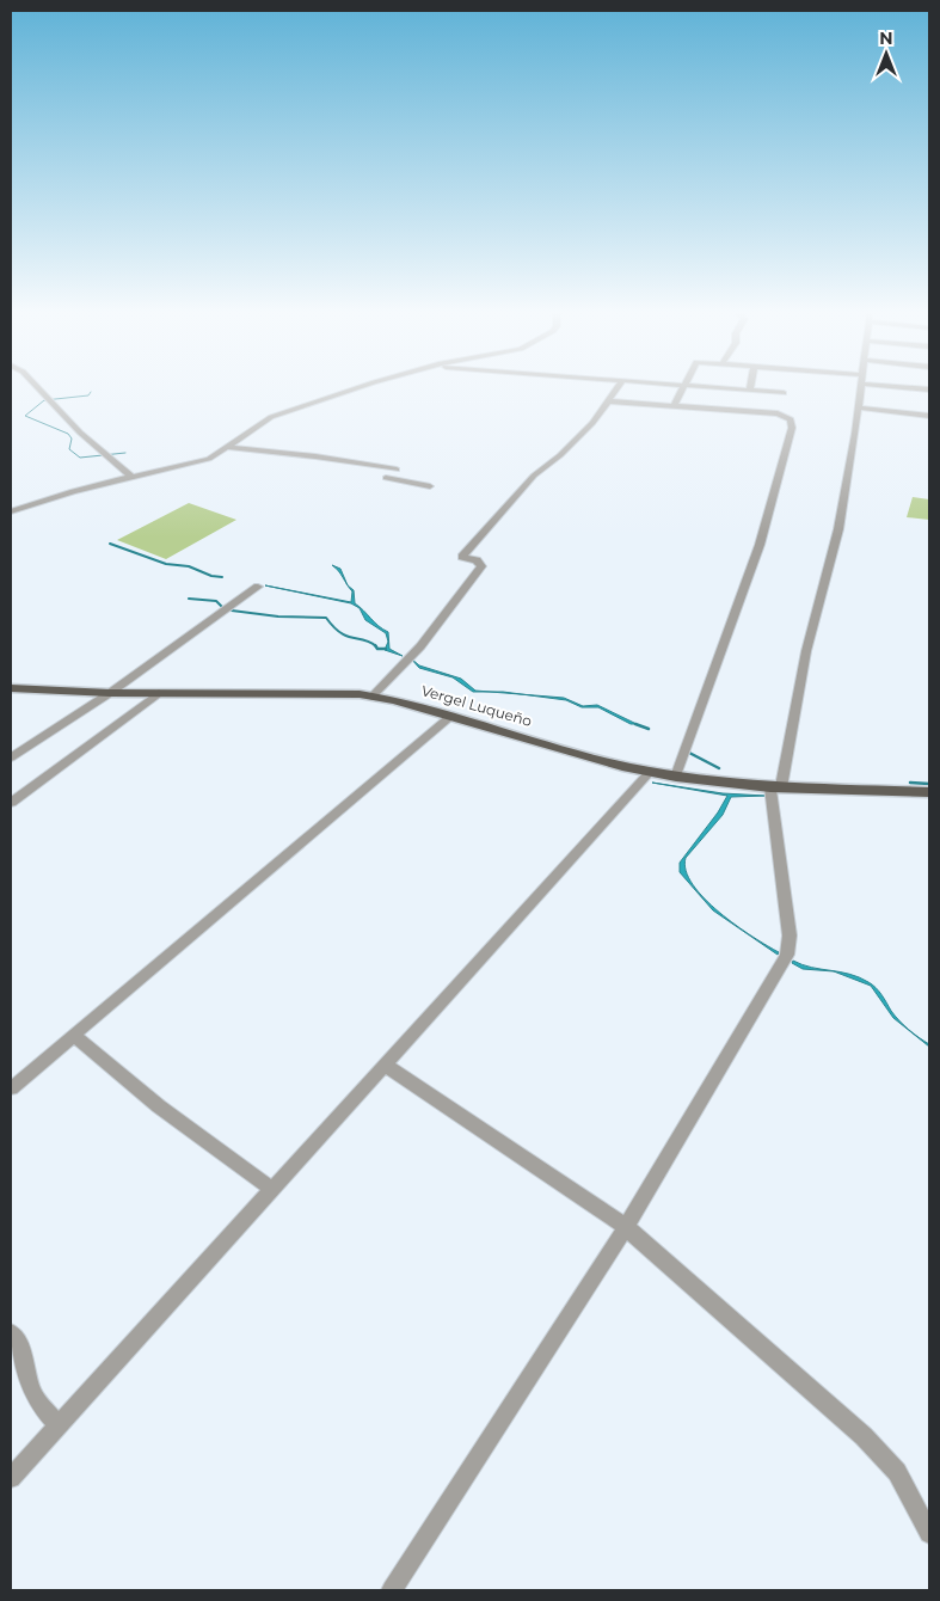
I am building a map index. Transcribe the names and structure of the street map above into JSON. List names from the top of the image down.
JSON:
{
  "streets": {
    "main road": ["Vergel Luqueño"]
  },
  "north": "top"
}
